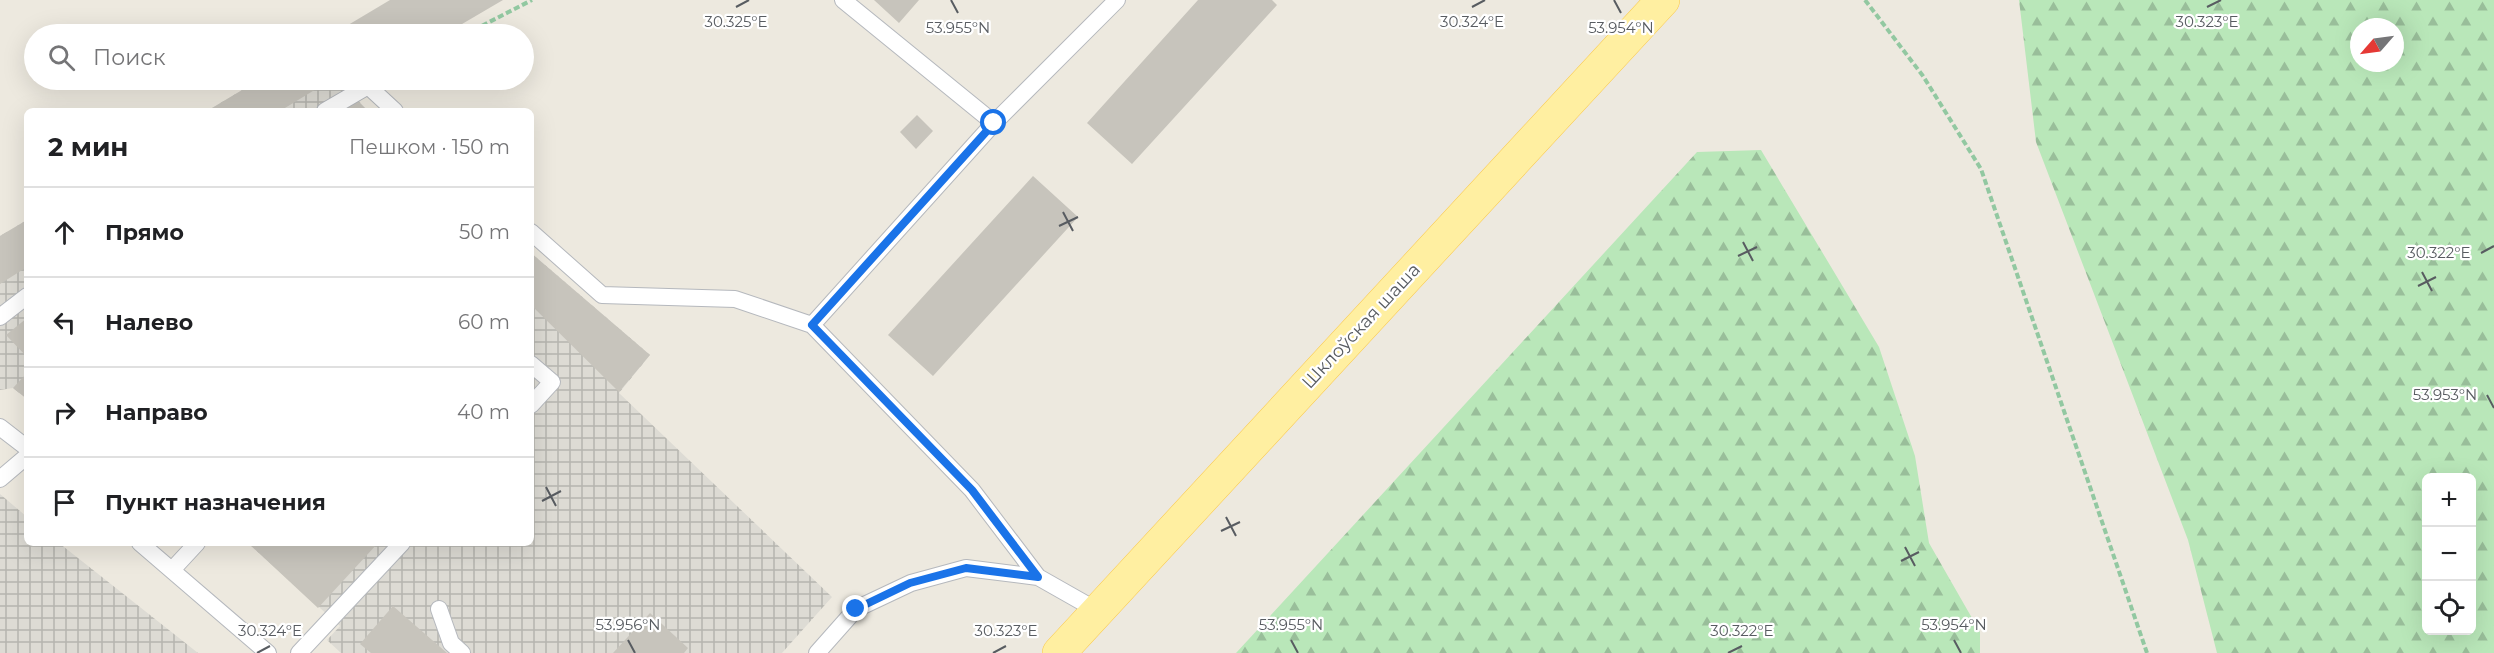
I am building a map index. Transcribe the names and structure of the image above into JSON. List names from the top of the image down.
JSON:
{
  "streets": {
    "main road": ["Шклоўская шаша"]
  },
  "north": "bottom left",
  "page": {
    "search": "Поиск",
    "heading": ["2 мин", "Пешком · 150 m"],
    "list": [
      ["Прямо", "50 m"],
      ["Налево", "60 m"],
      ["Направо", "40 m"],
      "Пункт назначения"
    ],
    "map_buttons": ["+", "−"]
  },
  "coordinates": [
    "30.325°E",
    "30.323°E",
    "30.324°E",
    "53.954°N",
    "53.955°N",
    "30.322°E",
    "53.953°N",
    "53.956°N"
  ]
}
